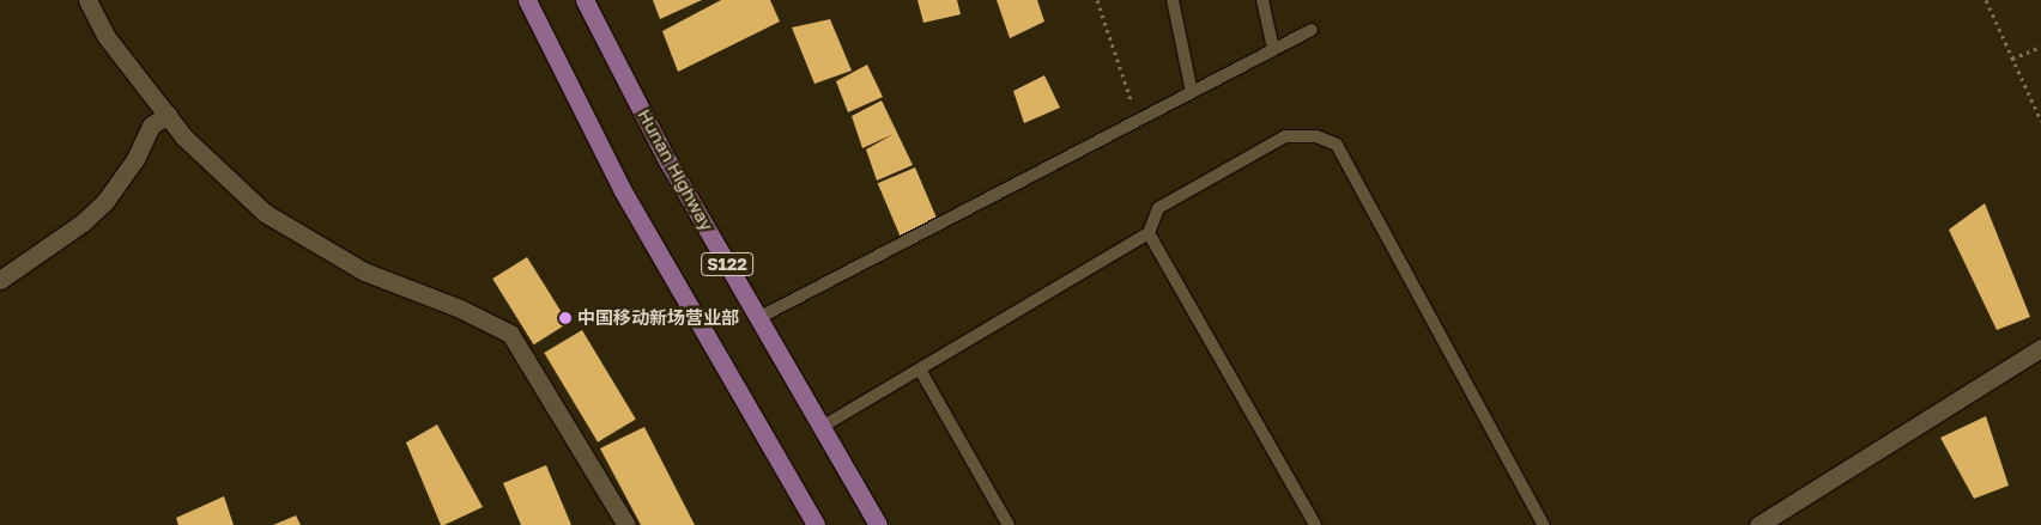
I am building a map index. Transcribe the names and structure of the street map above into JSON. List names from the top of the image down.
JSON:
{
  "streets": {
    "main road": ["Hunan Highway", "S122"]
  },
  "places": ["中国移动新场营业部"]
}
